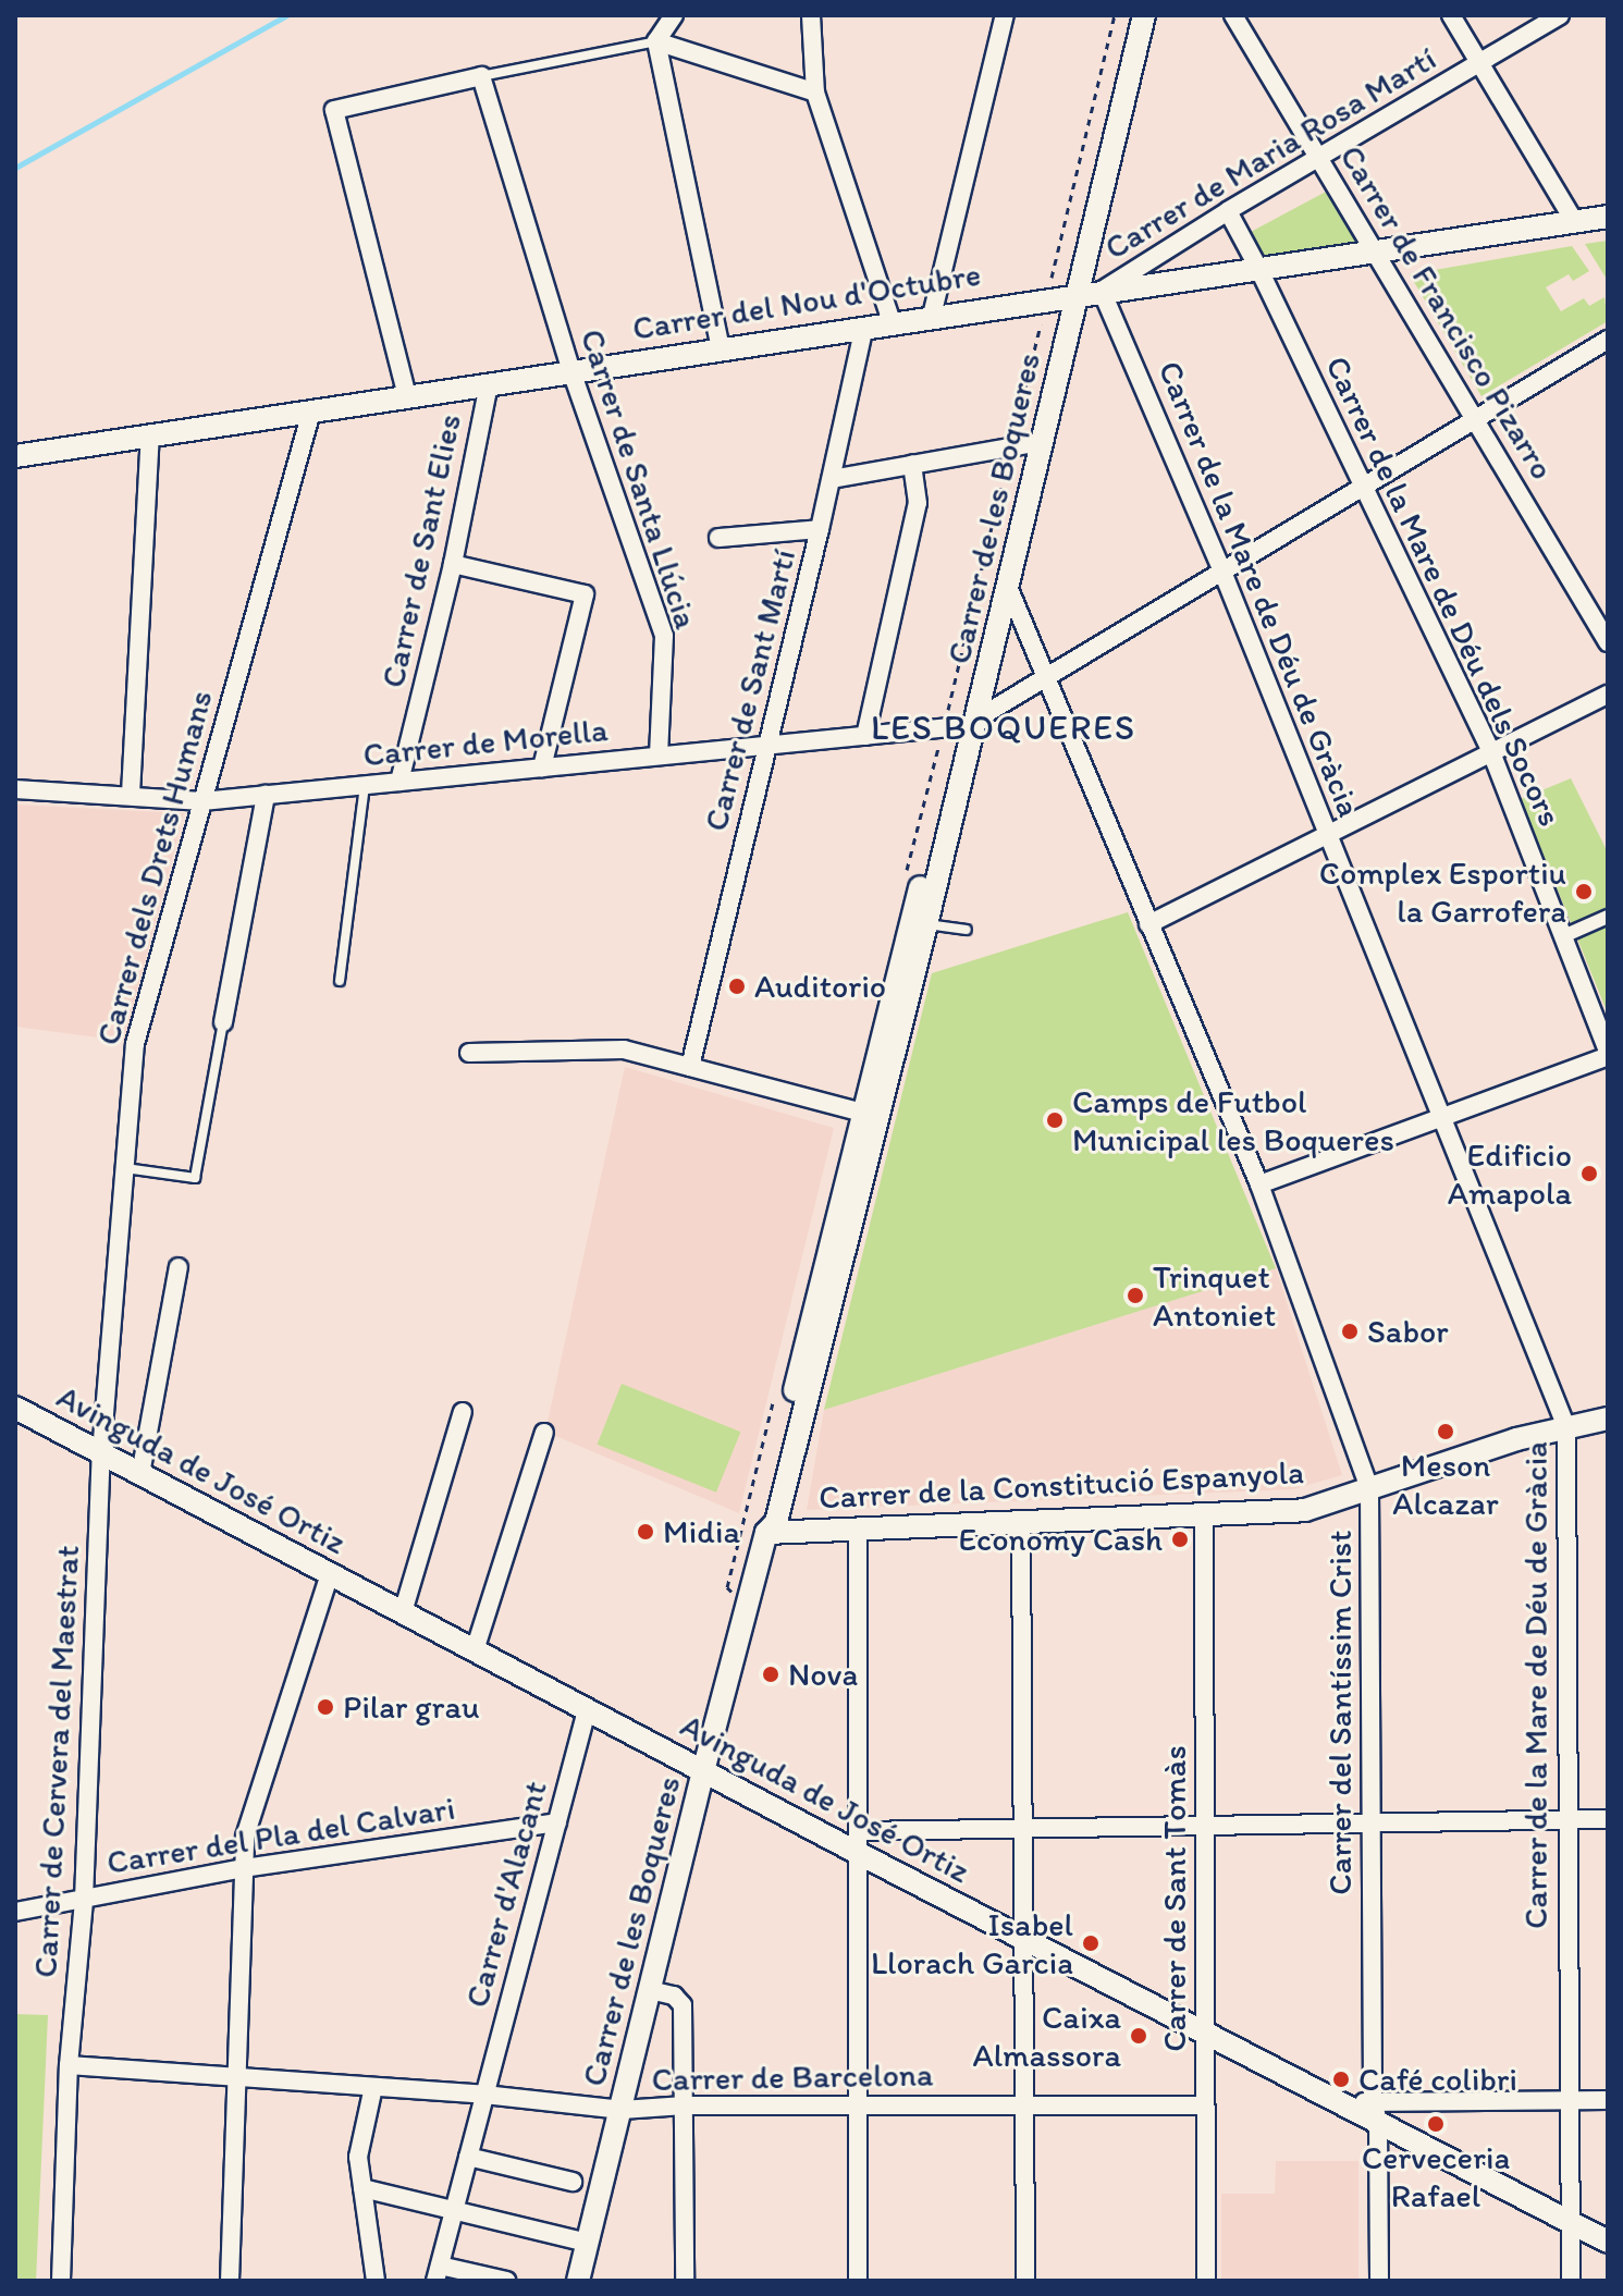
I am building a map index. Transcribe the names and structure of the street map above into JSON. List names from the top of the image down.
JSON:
{
  "streets": {
    "street": [
      "Carrer de Maria Rosa Martí",
      "Carrer del Nou d'Octubre",
      "Carrer de Francisco Pizarro",
      "Carrer de Santa Llúcia",
      "Carrer de les Boqueres",
      "Carrer de Sant Elies",
      "Carrer de la Mare de Déu de Gràcia",
      "Carrer de la Mare de Déu dels Socors",
      "Carrer de Sant Martí",
      "Carrer de Morella",
      "Carrer dels Drets Humans",
      "Avinguda de José Ortiz",
      "Carrer de la Constitució Espanyola",
      "Carrer del Santíssim Crist",
      "Carrer de Cervera del Maestrat",
      "Carrer del Pla del Calvari",
      "Carrer d'Alacant",
      "Carrer de Sant Tomàs",
      "Carrer de Barcelona"
    ]
  },
  "crossings": [
    ["Carrer de Maria Rosa Martí", "Carrer del Nou d'Octubre"],
    ["Carrer de Maria Rosa Martí", "Carrer de Francisco Pizarro"],
    ["Carrer de Maria Rosa Martí", "Carrer de la Mare de Déu de Gràcia"],
    ["Carrer de Maria Rosa Martí", "Carrer de la Mare de Déu dels Socors"],
    ["Carrer del Nou d'Octubre", "Carrer de Francisco Pizarro"],
    ["Carrer del Nou d'Octubre", "Carrer de Santa Llúcia"],
    ["Carrer del Nou d'Octubre", "Carrer de les Boqueres"],
    ["Carrer del Nou d'Octubre", "Carrer de Sant Elies"],
    ["Carrer del Nou d'Octubre", "Carrer de la Mare de Déu de Gràcia"],
    ["Carrer del Nou d'Octubre", "Carrer de la Mare de Déu dels Socors"],
    ["Carrer del Nou d'Octubre", "Carrer de Sant Martí"],
    ["Carrer del Nou d'Octubre", "Carrer dels Drets Humans"],
    ["Carrer de Santa Llúcia", "Carrer de Morella"],
    ["Carrer de les Boqueres", "Carrer de Morella"],
    ["Carrer de les Boqueres", "Avinguda de José Ortiz"],
    ["Carrer de les Boqueres", "Carrer de la Constitució Espanyola"],
    ["Carrer de les Boqueres", "Carrer del Santíssim Crist"],
    ["Carrer de les Boqueres", "Carrer de Barcelona"],
    ["Carrer de Sant Elies", "Carrer de Morella"],
    ["Carrer de la Mare de Déu de Gràcia", "Avinguda de José Ortiz"],
    ["Carrer de la Mare de Déu de Gràcia", "Carrer de la Constitució Espanyola"],
    ["Carrer de Sant Martí", "Carrer de Morella"],
    ["Carrer de Morella", "Carrer dels Drets Humans"],
    ["Carrer dels Drets Humans", "Avinguda de José Ortiz"],
    ["Carrer dels Drets Humans", "Carrer de Cervera del Maestrat"],
    ["Avinguda de José Ortiz", "Carrer del Santíssim Crist"],
    ["Avinguda de José Ortiz", "Carrer de Cervera del Maestrat"],
    ["Avinguda de José Ortiz", "Carrer d'Alacant"],
    ["Avinguda de José Ortiz", "Carrer de Sant Tomàs"],
    ["Carrer de la Constitució Espanyola", "Carrer del Santíssim Crist"],
    ["Carrer de la Constitució Espanyola", "Carrer de Sant Tomàs"],
    ["Carrer de Cervera del Maestrat", "Carrer del Pla del Calvari"],
    ["Carrer de Cervera del Maestrat", "Carrer de Barcelona"],
    ["Carrer del Pla del Calvari", "Carrer d'Alacant"],
    ["Carrer d'Alacant", "Carrer de Barcelona"],
    ["Carrer de Sant Tomàs", "Carrer de Barcelona"]
  ],
  "districts": ["LES BOQUERES"],
  "places": [
    "Complex Esportiu la Garrofera",
    "Auditorio",
    "Camps de Futbol Municipal les Boqueres",
    "Edificio Amapola",
    "Trinquet Antoniet",
    "Sabor",
    "Meson Alcazar",
    "Midia",
    "Economy Cash",
    "Nova",
    "Pilar grau",
    "Isabel Llorach Garcia",
    "Caixa Almassora",
    "Café colibri",
    "Cerveceria Rafael"
  ]
}
